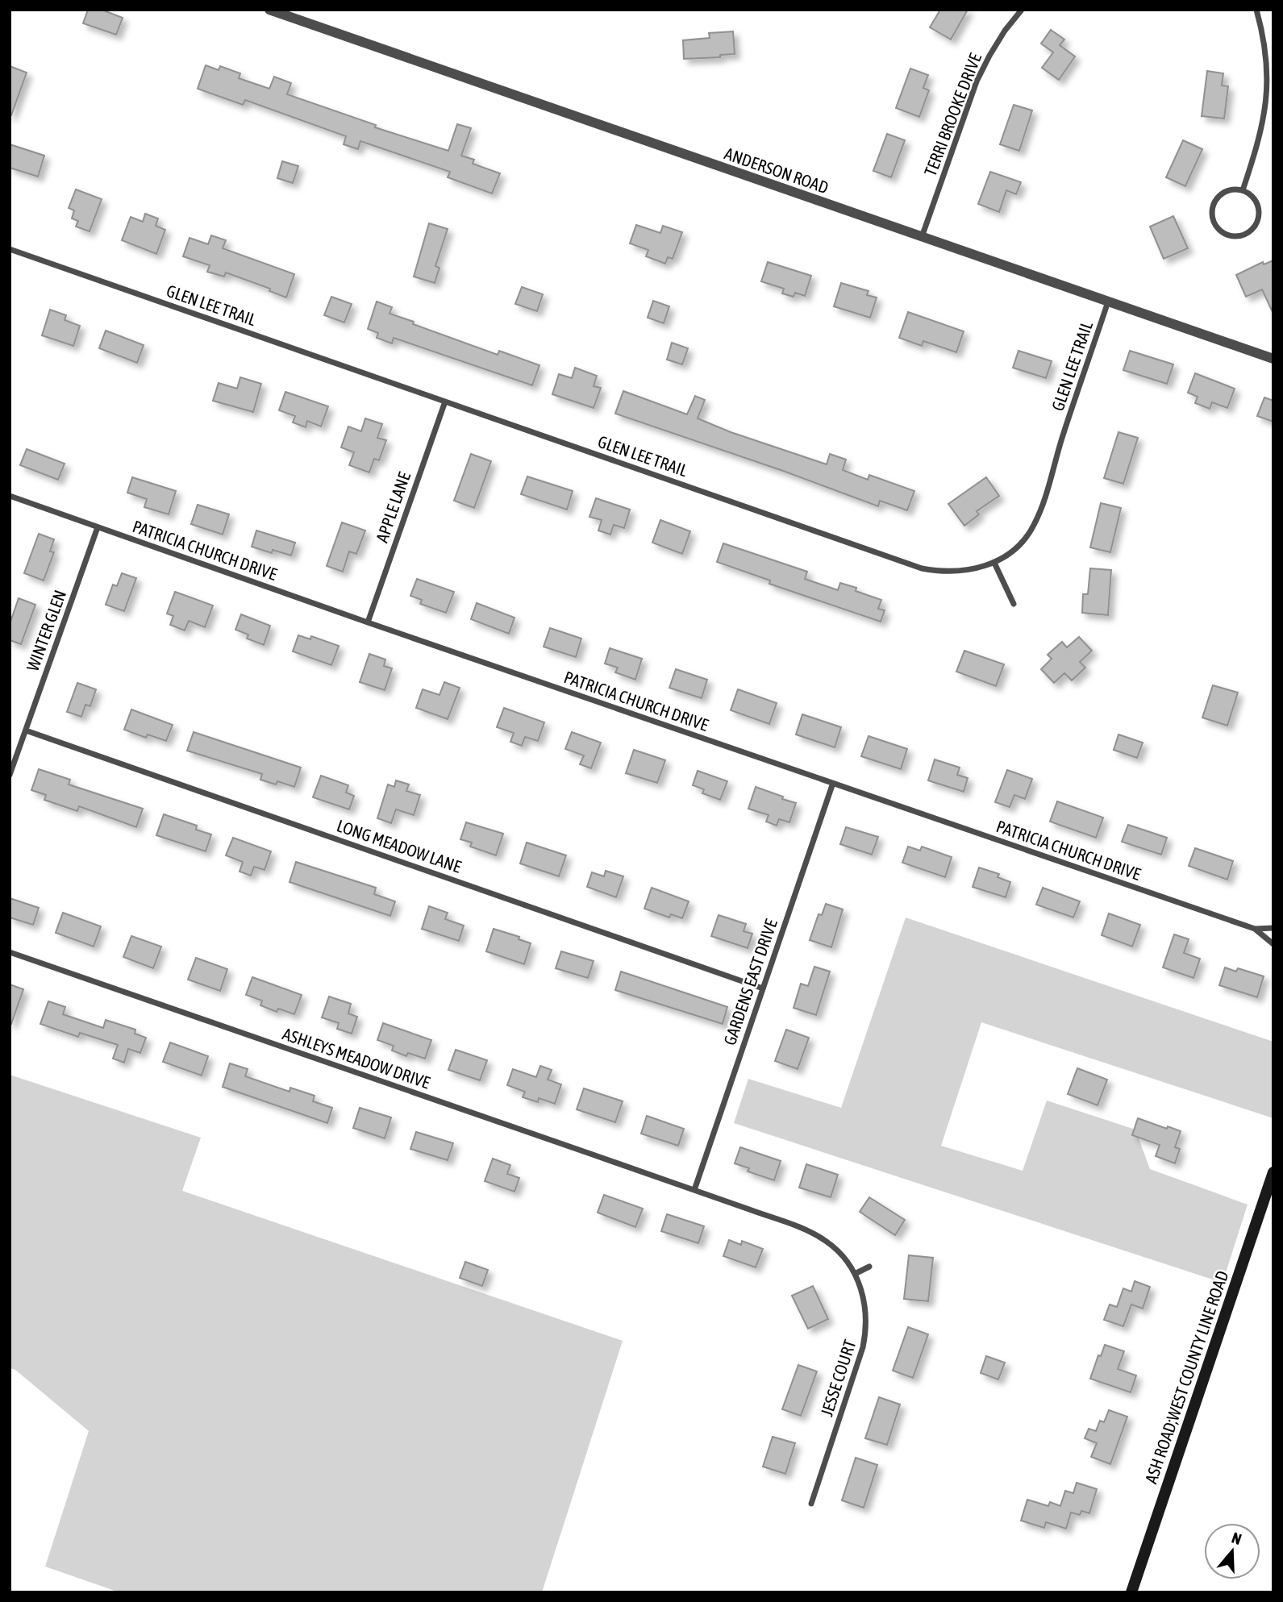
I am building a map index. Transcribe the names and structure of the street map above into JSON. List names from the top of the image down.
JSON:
{
  "streets": {
    "main road": ["ASH ROAD;WEST COUNTY LINE ROAD"],
    "street": [
      "TERRI BROOKE DRIVE",
      "ANDERSON ROAD",
      "GLEN LEE TRAIL",
      "APPLE LANE",
      "PATRICIA CHURCH DRIVE",
      "WINTER GLEN",
      "LONG MEADOW LANE",
      "GARDENS EAST DRIVE",
      "ASHLEYS MEADOW DRIVE",
      "JESSE COURT"
    ]
  },
  "crossings": [
    ["TERRI BROOKE DRIVE", "ANDERSON ROAD"],
    ["ANDERSON ROAD", "GLEN LEE TRAIL"],
    ["GLEN LEE TRAIL", "APPLE LANE"],
    ["APPLE LANE", "PATRICIA CHURCH DRIVE"],
    ["PATRICIA CHURCH DRIVE", "WINTER GLEN"],
    ["PATRICIA CHURCH DRIVE", "GARDENS EAST DRIVE"],
    ["WINTER GLEN", "LONG MEADOW LANE"],
    ["LONG MEADOW LANE", "GARDENS EAST DRIVE"],
    ["GARDENS EAST DRIVE", "ASHLEYS MEADOW DRIVE"],
    ["GARDENS EAST DRIVE", "JESSE COURT"],
    ["ASHLEYS MEADOW DRIVE", "JESSE COURT"]
  ],
  "north": "top"
}
